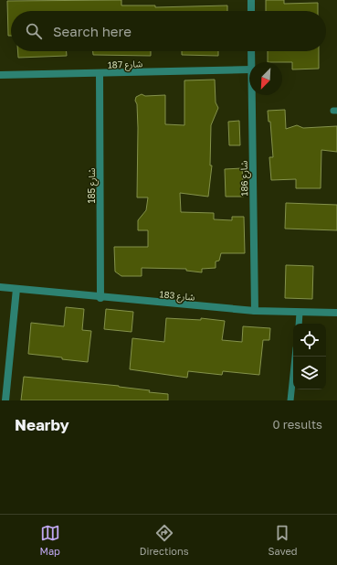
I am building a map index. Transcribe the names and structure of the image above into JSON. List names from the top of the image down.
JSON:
{
  "streets": {
    "street": [
      "شارع 187",
      "شارع 186",
      "شارع 185",
      "شارع 183"
    ]
  },
  "crossings": [
    ["شارع 187", "شارع 185"],
    ["شارع 186", "شارع 183"],
    ["شارع 185", "شارع 183"]
  ],
  "north": "bottom left",
  "page": {
    "search": "Search here",
    "heading": ["Nearby", "0 results"],
    "nav": ["Map", "Directions", "Saved"]
  }
}
